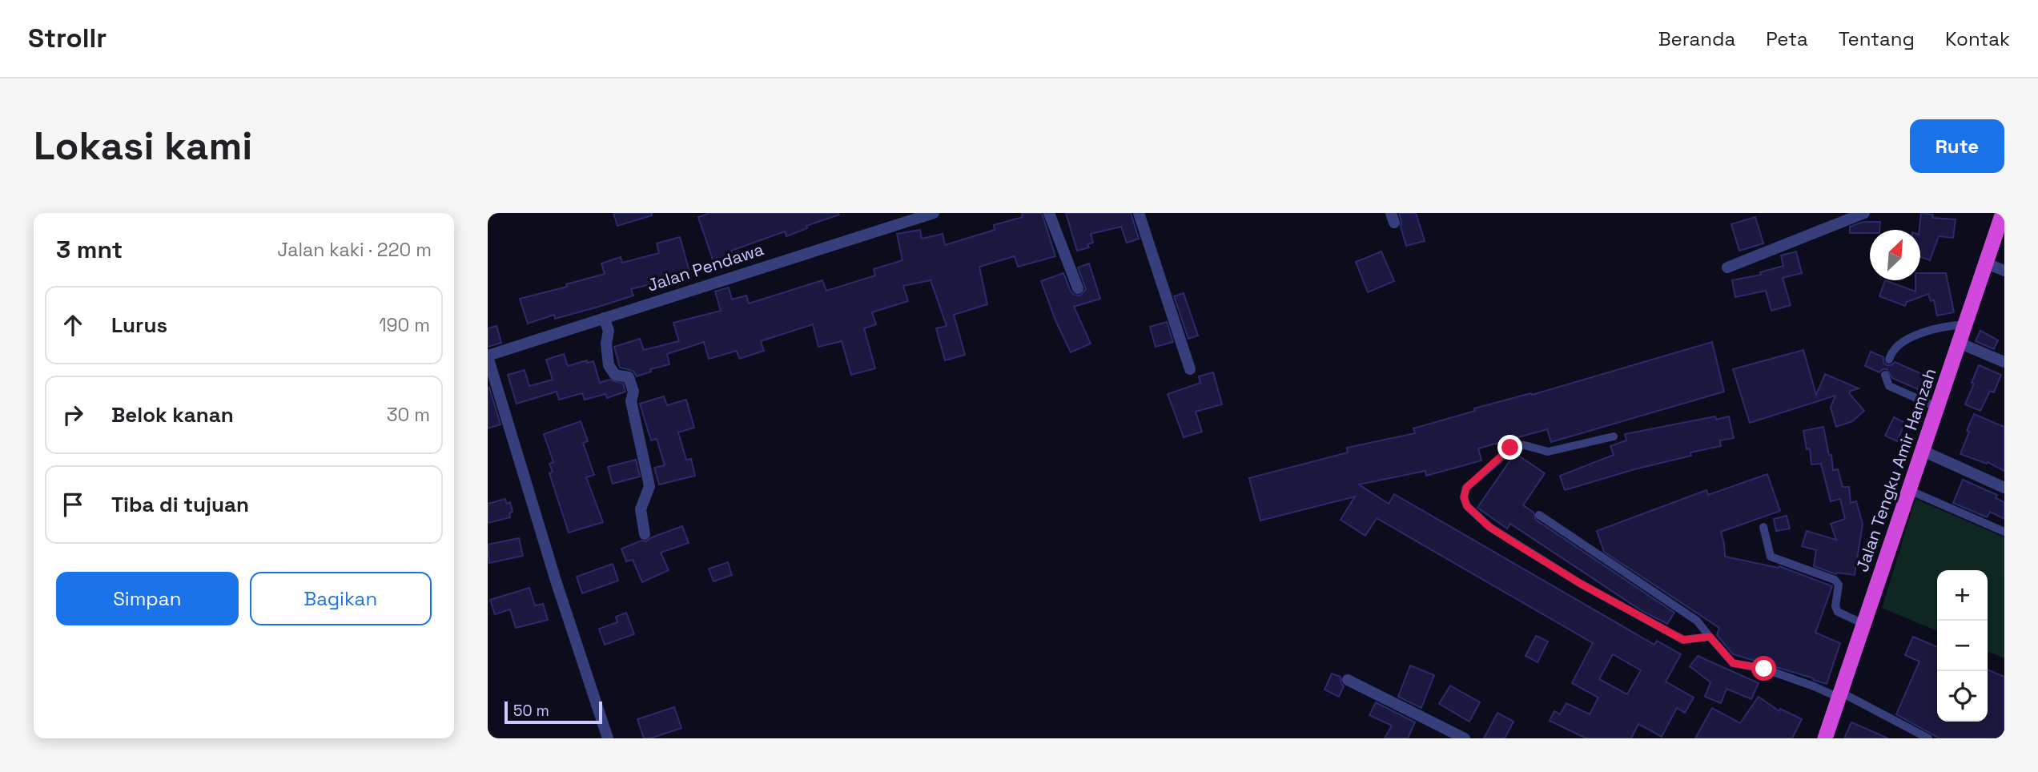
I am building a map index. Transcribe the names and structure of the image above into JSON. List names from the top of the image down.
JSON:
{
  "streets": {
    "highway": ["Jalan Tengku Amir Hamzah"],
    "street": ["Jalan Pendawa"]
  },
  "scale_bar": "50 m",
  "north": "top right",
  "page": {
    "header": "Strollr",
    "nav": [
      "Beranda",
      "Peta",
      "Tentang",
      "Kontak"
    ],
    "buttons": [
      "Rute",
      ["Simpan", "Bagikan"]
    ],
    "title": "Lokasi kami",
    "heading": ["3 mnt", "Jalan kaki · 220 m"],
    "list": [
      ["Lurus", "190 m"],
      ["Belok kanan", "30 m"],
      "Tiba di tujuan"
    ],
    "map_buttons": ["+", "−"],
    "scale": "50 m"
  }
}
